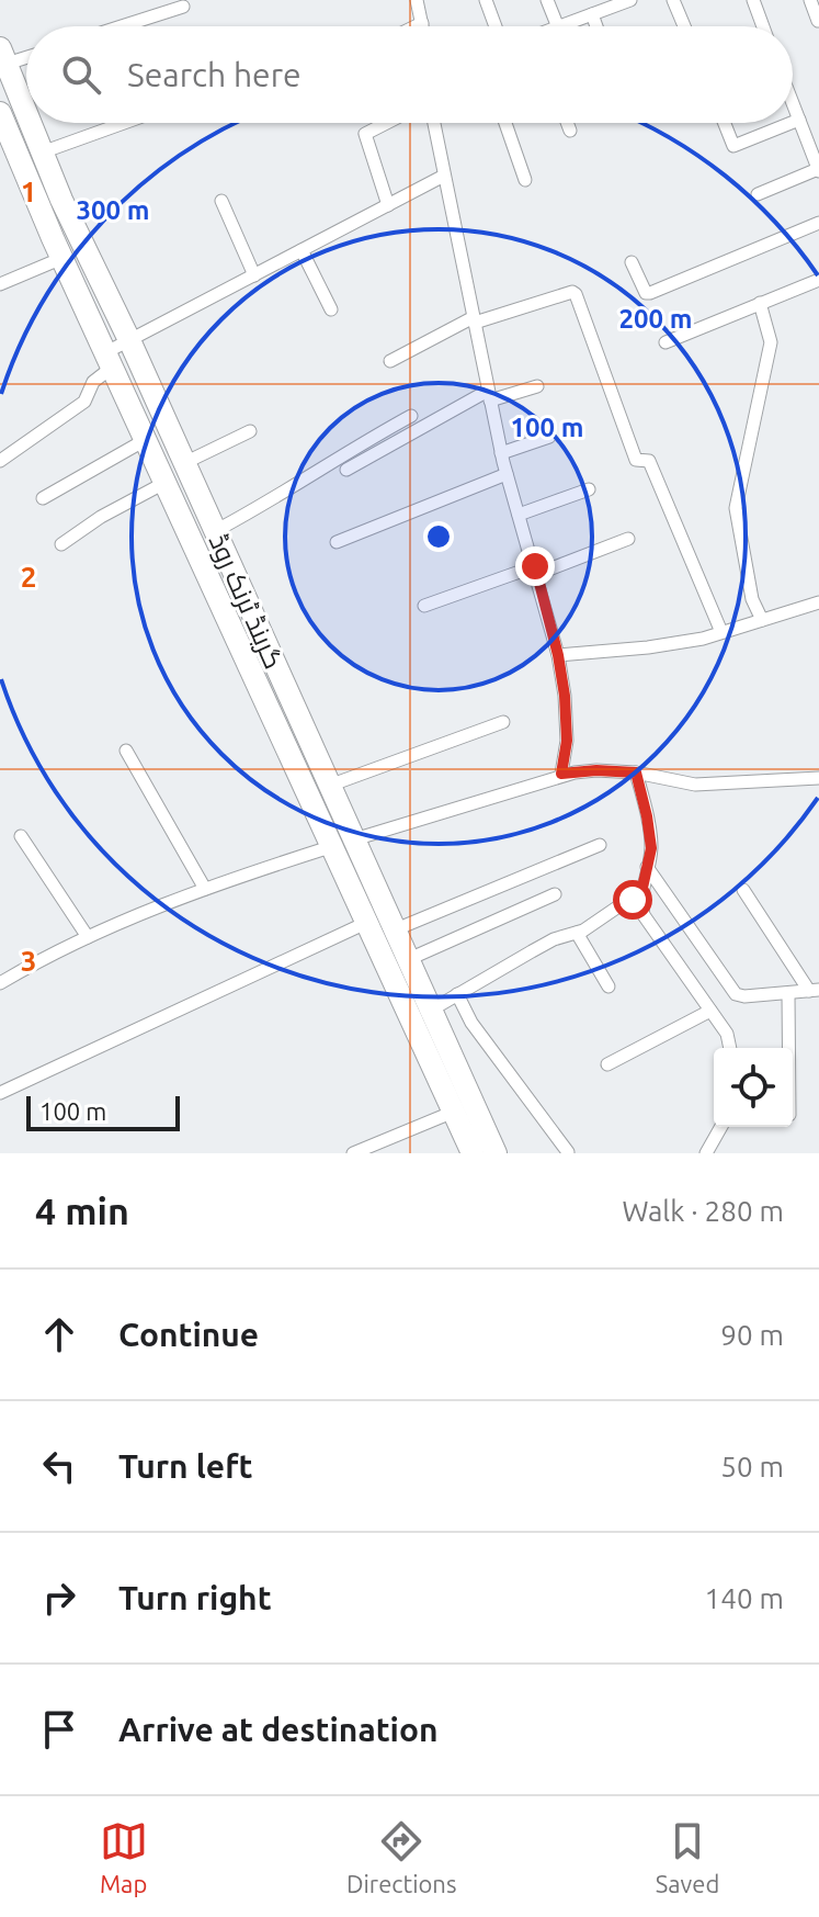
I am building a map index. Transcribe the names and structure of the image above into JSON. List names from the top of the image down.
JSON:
{
  "streets": {
    "highway": ["گرینڈ ٹرنک روڈ"]
  },
  "scale_bar": "100 m",
  "page": {
    "search": "Search here",
    "scale": "100 m",
    "heading": ["4 min", "Walk · 280 m"],
    "list": [
      ["Continue", "90 m"],
      ["Turn left", "50 m"],
      ["Turn right", "140 m"],
      "Arrive at destination"
    ],
    "nav": ["Map", "Directions", "Saved"]
  },
  "grid": {
    "rows": ["1", "2", "3"]
  },
  "rings": ["300 m", "200 m", "100 m"]
}
